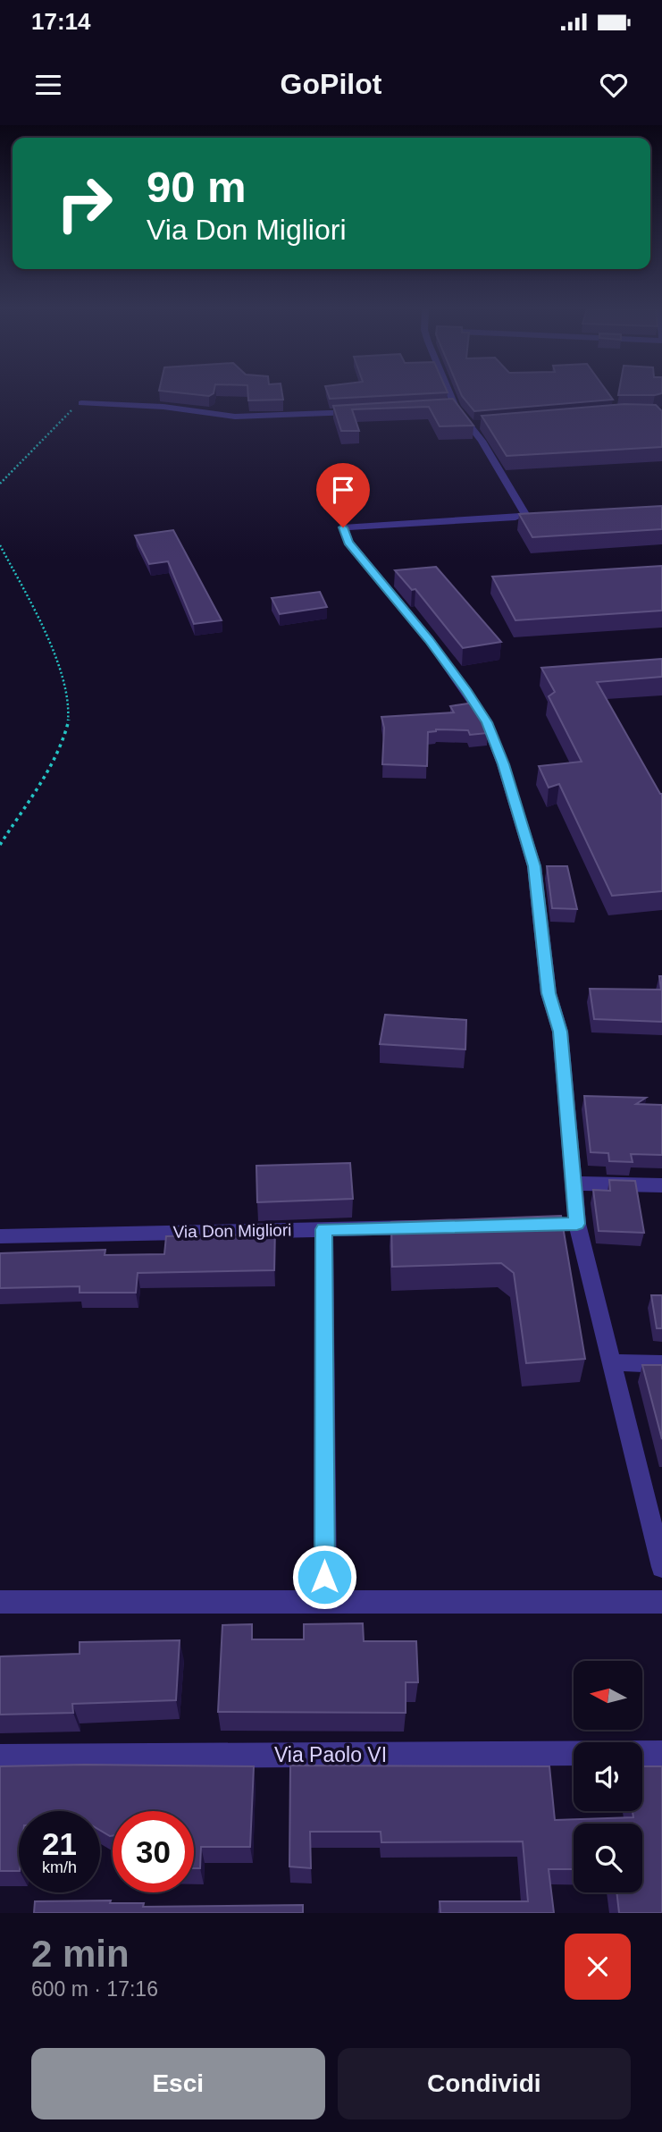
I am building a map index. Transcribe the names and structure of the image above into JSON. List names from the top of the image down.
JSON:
{
  "streets": {
    "street": ["Via Don Migliori", "Via Paolo VI"]
  },
  "north": "left",
  "page": {
    "status": "17:14",
    "header": "GoPilot",
    "turn": ["90 m", "Via Don Migliori"],
    "speed": "21 km/h",
    "limit": "30",
    "heading": ["2 min", "600 m · 17:16"],
    "buttons": ["Esci", "Condividi"]
  }
}
